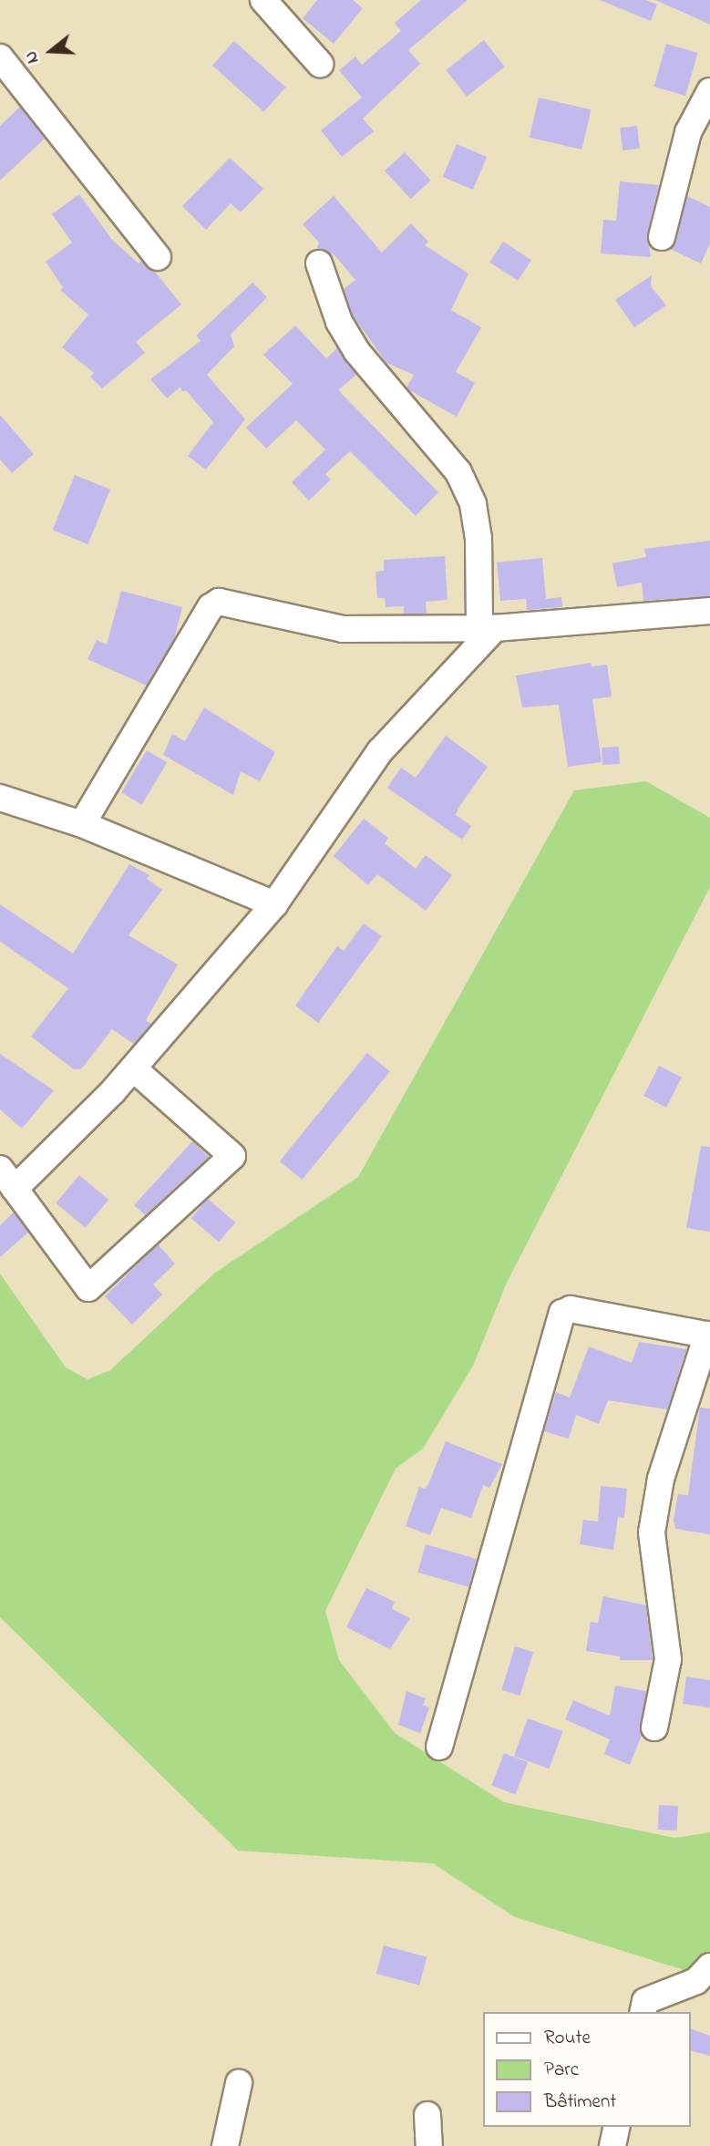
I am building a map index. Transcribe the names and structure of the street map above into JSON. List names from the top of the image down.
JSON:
{
  "legend": ["Route", "Parc", "Bâtiment"],
  "north": "left"
}
